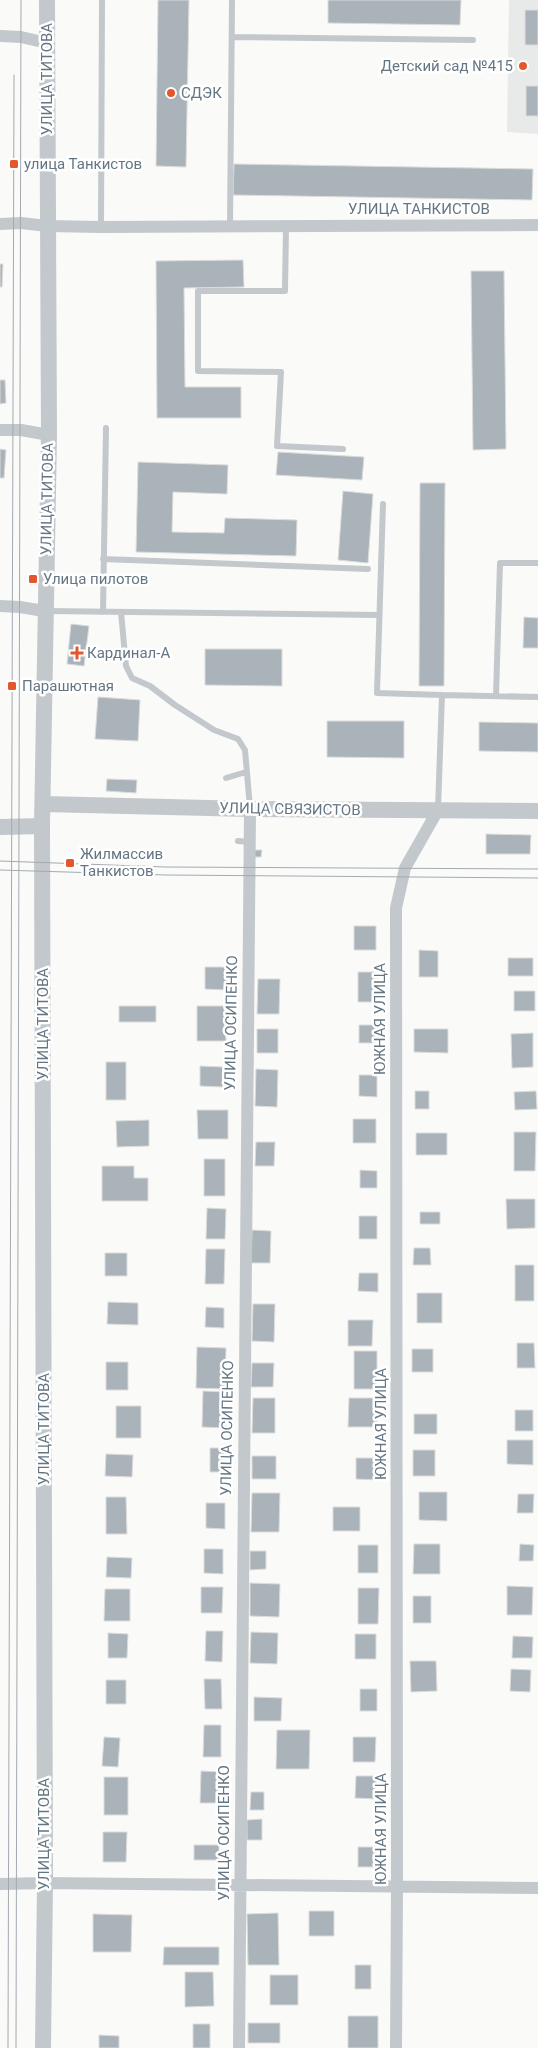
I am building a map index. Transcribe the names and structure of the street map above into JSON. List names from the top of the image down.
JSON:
{
  "streets": {
    "street": [
      "УЛИЦА ТИТОВА",
      "УЛИЦА ТАНКИСТОВ",
      "УЛИЦА СВЯЗИСТОВ",
      "ЮЖНАЯ УЛИЦА",
      "УЛИЦА ОСИПЕНКО"
    ]
  },
  "crossings": [
    ["УЛИЦА ТИТОВА", "УЛИЦА ТАНКИСТОВ"],
    ["УЛИЦА ТИТОВА", "УЛИЦА СВЯЗИСТОВ"],
    ["УЛИЦА СВЯЗИСТОВ", "ЮЖНАЯ УЛИЦА"],
    ["УЛИЦА СВЯЗИСТОВ", "УЛИЦА ОСИПЕНКО"]
  ],
  "places": {
    "other": ["Детский сад №415", "СДЭК"],
    "transit": [
      "улица Танкистов",
      "Улица пилотов",
      "Парашютная",
      "Жилмассив Танкистов"
    ],
    "health": ["Кардинал-А"]
  }
}
